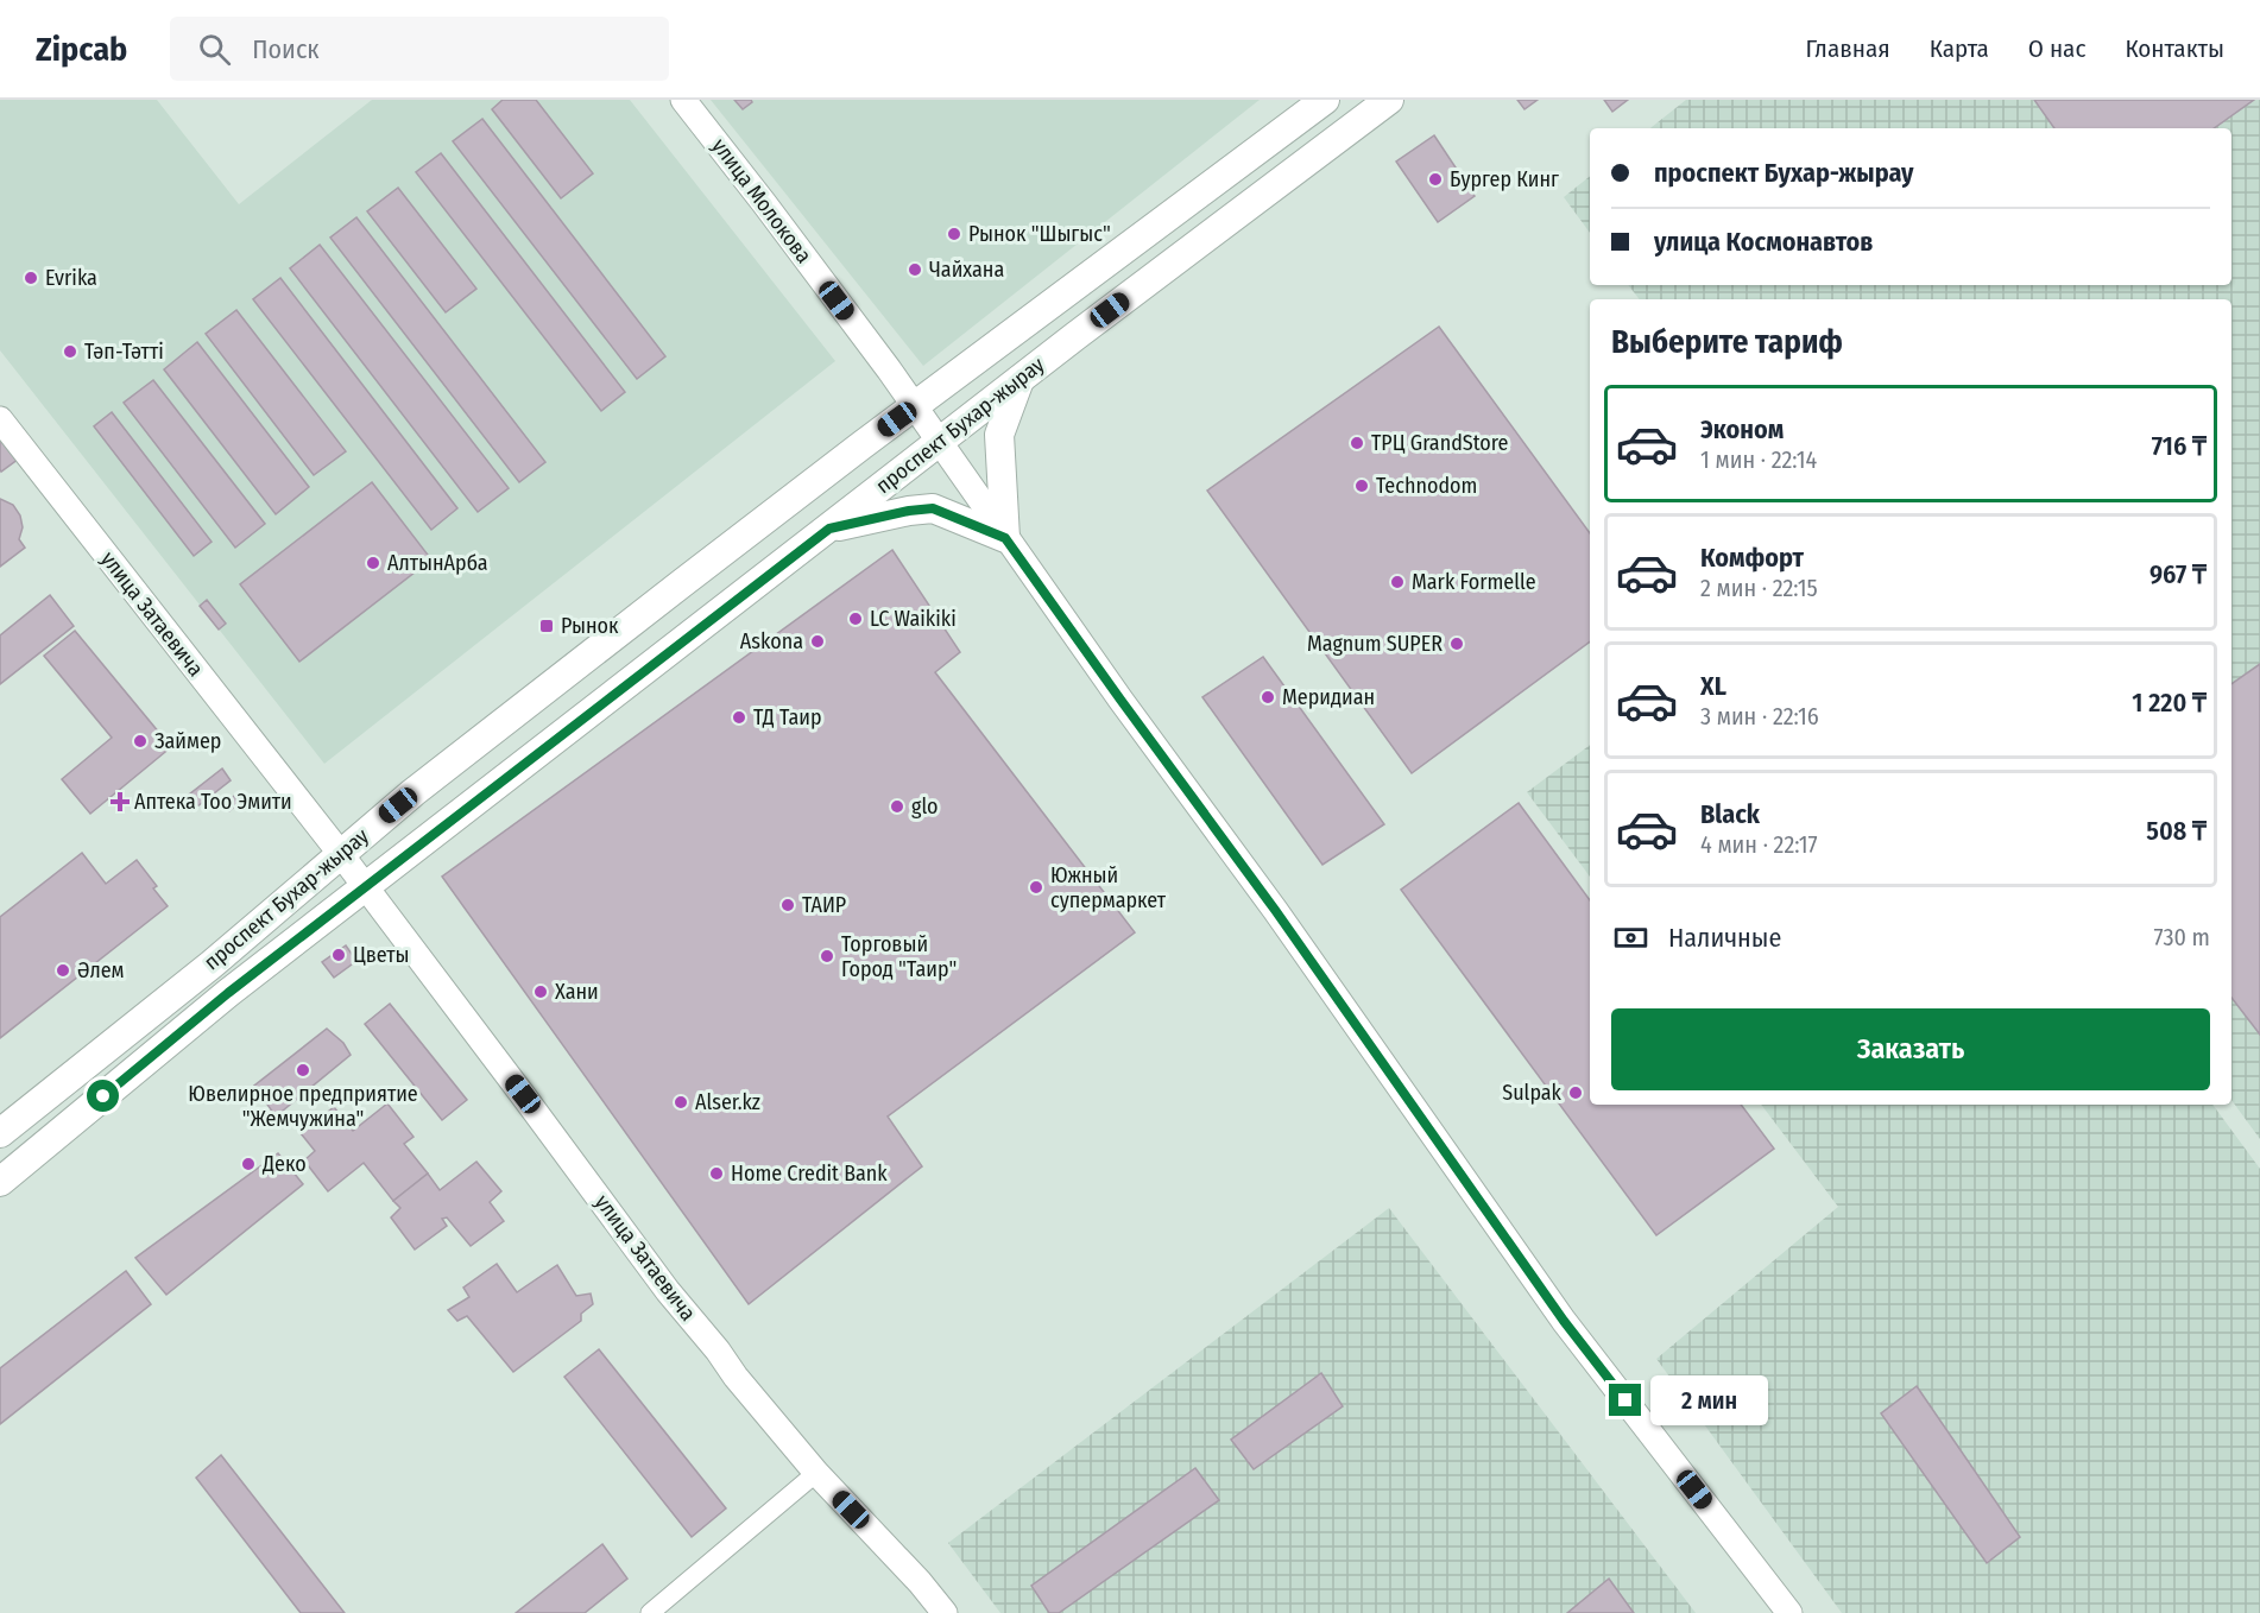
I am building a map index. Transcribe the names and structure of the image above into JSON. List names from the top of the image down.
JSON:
{
  "streets": {
    "main road": ["проспект Бухар-жырау"],
    "street": ["улица Молокова", "улица Затаевича"]
  },
  "crossings": [
    ["улица Молокова", "проспект Бухар-жырау"],
    ["проспект Бухар-жырау", "улица Затаевича"]
  ],
  "places": {
    "other": [
      "Бургер Кинг",
      "Рынок \"Шыгыс\"",
      "Чайхана",
      "Evrika",
      "Тәп-Тәтті",
      "ТРЦ GrandStore",
      "Technodom",
      "АлтынАрба",
      "Mark Formelle",
      "LC Waikiki",
      "Askona",
      "Magnum SUPER",
      "Меридиан",
      "ТД Таир",
      "Займер",
      "glo",
      "Южный супермаркет",
      "ТАИР",
      "Цветы",
      "Торговый Город \"Таир\"",
      "Әлем",
      "Хани",
      "Ювелирное предприятие \"Жемчужина\"",
      "Sulpak",
      "Alser.kz",
      "Деко",
      "Home Credit Bank"
    ],
    "transit": ["Рынок"],
    "health": ["Аптека Тоо Эмити"]
  },
  "page": {
    "header": "Zipcab",
    "search": "Поиск",
    "nav": [
      "Главная",
      "Карта",
      "О нас",
      "Контакты"
    ],
    "banner": ["проспект Бухар-жырау", "улица Космонавтов"],
    "heading": "Выберите тариф",
    "list": [
      {
        "name": "Эконом",
        "note": "1 мин · 22:14",
        "value": "716 ₸"
      },
      {
        "name": "Комфорт",
        "note": "2 мин · 22:15",
        "value": "967 ₸"
      },
      {
        "name": "XL",
        "note": "3 мин · 22:16",
        "value": "1 220 ₸"
      },
      {
        "name": "Black",
        "note": "4 мин · 22:17",
        "value": "508 ₸"
      }
    ],
    "pay": ["Наличные", "730 m"],
    "buttons": "Заказать",
    "bubble": "2 мин"
  }
}
